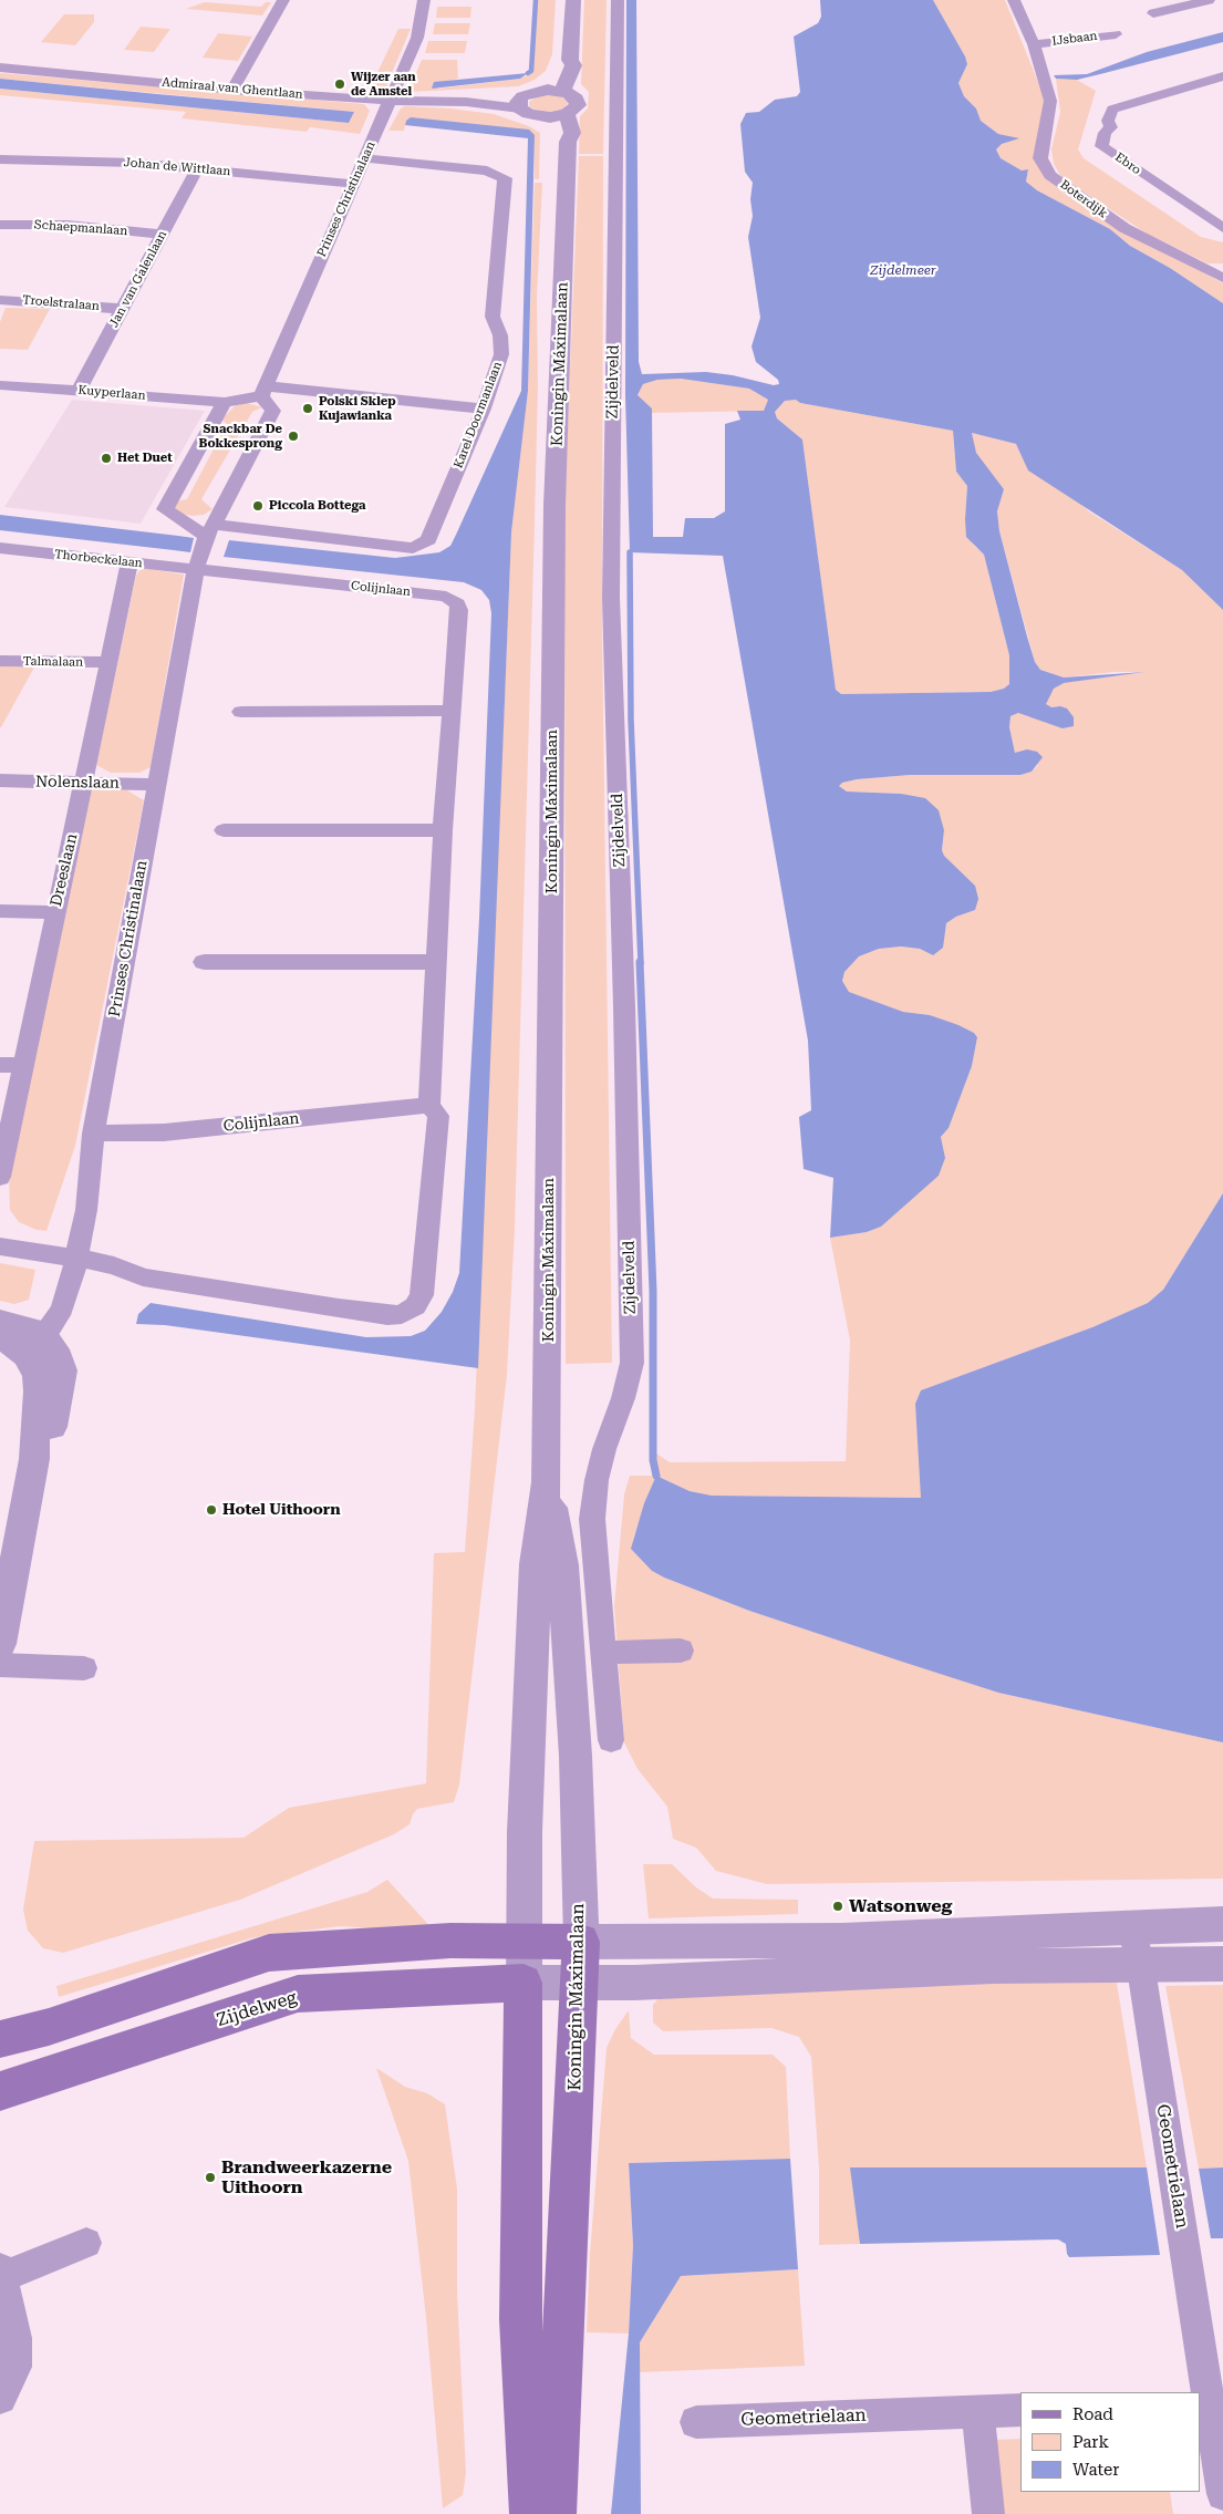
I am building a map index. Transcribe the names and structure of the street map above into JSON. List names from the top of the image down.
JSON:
{
  "streets": {
    "main road": ["Koningin Máximalaan", "Zijdelweg"],
    "street": [
      "IJsbaan",
      "Admiraal van Ghentlaan",
      "Ebro",
      "Johan de Wittlaan",
      "Prinses Christinalaan",
      "Boterdijk",
      "Schaepmanlaan",
      "Jan van Galenlaan",
      "Troelstralaan",
      "Zijdelveld",
      "Kuyperlaan",
      "Karel Doormanlaan",
      "Thorbeckelaan",
      "Colijnlaan",
      "Talmalaan",
      "Nolenslaan",
      "Dreeslaan",
      "Geometrielaan"
    ]
  },
  "crossings": [
    ["IJsbaan", "Boterdijk"],
    ["Admiraal van Ghentlaan", "Prinses Christinalaan"],
    ["Johan de Wittlaan", "Prinses Christinalaan"],
    ["Johan de Wittlaan", "Jan van Galenlaan"],
    ["Prinses Christinalaan", "Karel Doormanlaan"],
    ["Prinses Christinalaan", "Thorbeckelaan"],
    ["Prinses Christinalaan", "Colijnlaan"],
    ["Prinses Christinalaan", "Nolenslaan"],
    ["Schaepmanlaan", "Jan van Galenlaan"],
    ["Jan van Galenlaan", "Troelstralaan"],
    ["Jan van Galenlaan", "Kuyperlaan"],
    ["Koningin Máximalaan", "Zijdelweg"],
    ["Thorbeckelaan", "Colijnlaan"],
    ["Thorbeckelaan", "Dreeslaan"],
    ["Talmalaan", "Dreeslaan"],
    ["Nolenslaan", "Dreeslaan"]
  ],
  "water": ["Zijdelmeer"],
  "places": [
    "Wijzer aan de Amstel",
    "Polski Sklep Kujawianka",
    "Snackbar De Bokkesprong",
    "Het Duet",
    "Piccola Bottega",
    "Hotel Uithoorn",
    "Watsonweg",
    "Brandweerkazerne Uithoorn"
  ],
  "legend": ["Road", "Park", "Water"]
}
